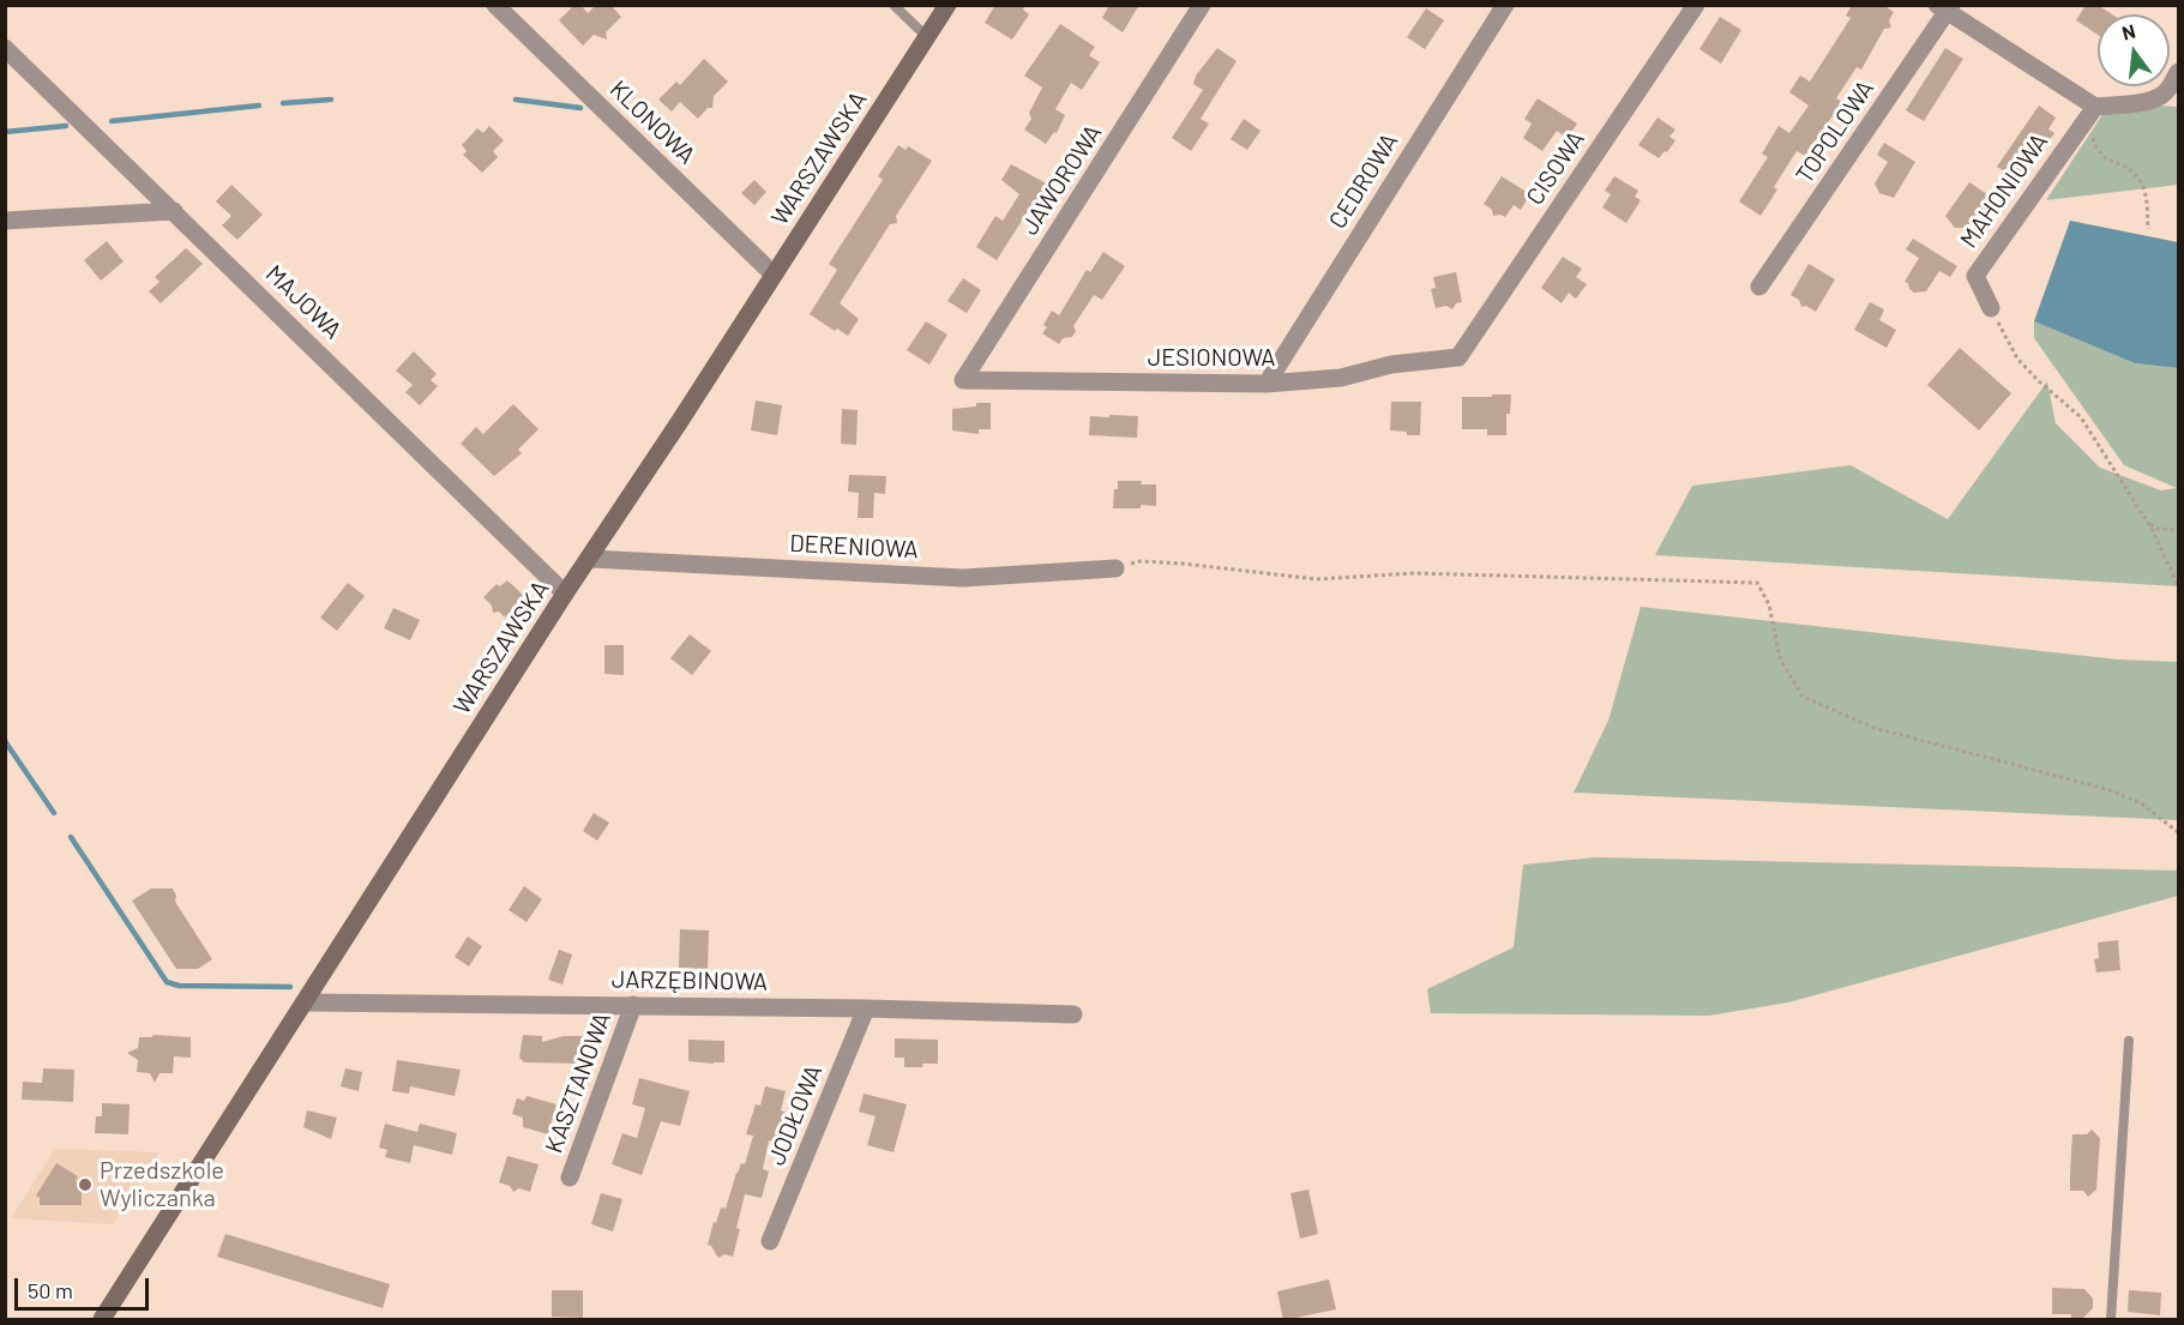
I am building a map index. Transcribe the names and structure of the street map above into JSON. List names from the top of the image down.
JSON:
{
  "streets": {
    "street": [
      "KLONOWA",
      "TOPOLOWA",
      "WARSZAWSKA",
      "CISOWA",
      "JAWOROWA",
      "CEDROWA",
      "MAHONIOWA",
      "MAJOWA",
      "JESIONOWA",
      "DERENIOWA",
      "JARZĘBINOWA",
      "KASZTANOWA",
      "JODŁOWA"
    ]
  },
  "crossings": [
    ["KLONOWA", "WARSZAWSKA"],
    ["WARSZAWSKA", "MAJOWA"],
    ["WARSZAWSKA", "DERENIOWA"],
    ["WARSZAWSKA", "JARZĘBINOWA"],
    ["CISOWA", "JESIONOWA"],
    ["JAWOROWA", "JESIONOWA"],
    ["CEDROWA", "JESIONOWA"],
    ["JARZĘBINOWA", "KASZTANOWA"],
    ["JARZĘBINOWA", "JODŁOWA"]
  ],
  "places": ["Przedszkole Wyliczanka"],
  "scale_bar": "50 m",
  "north": "top"
}
